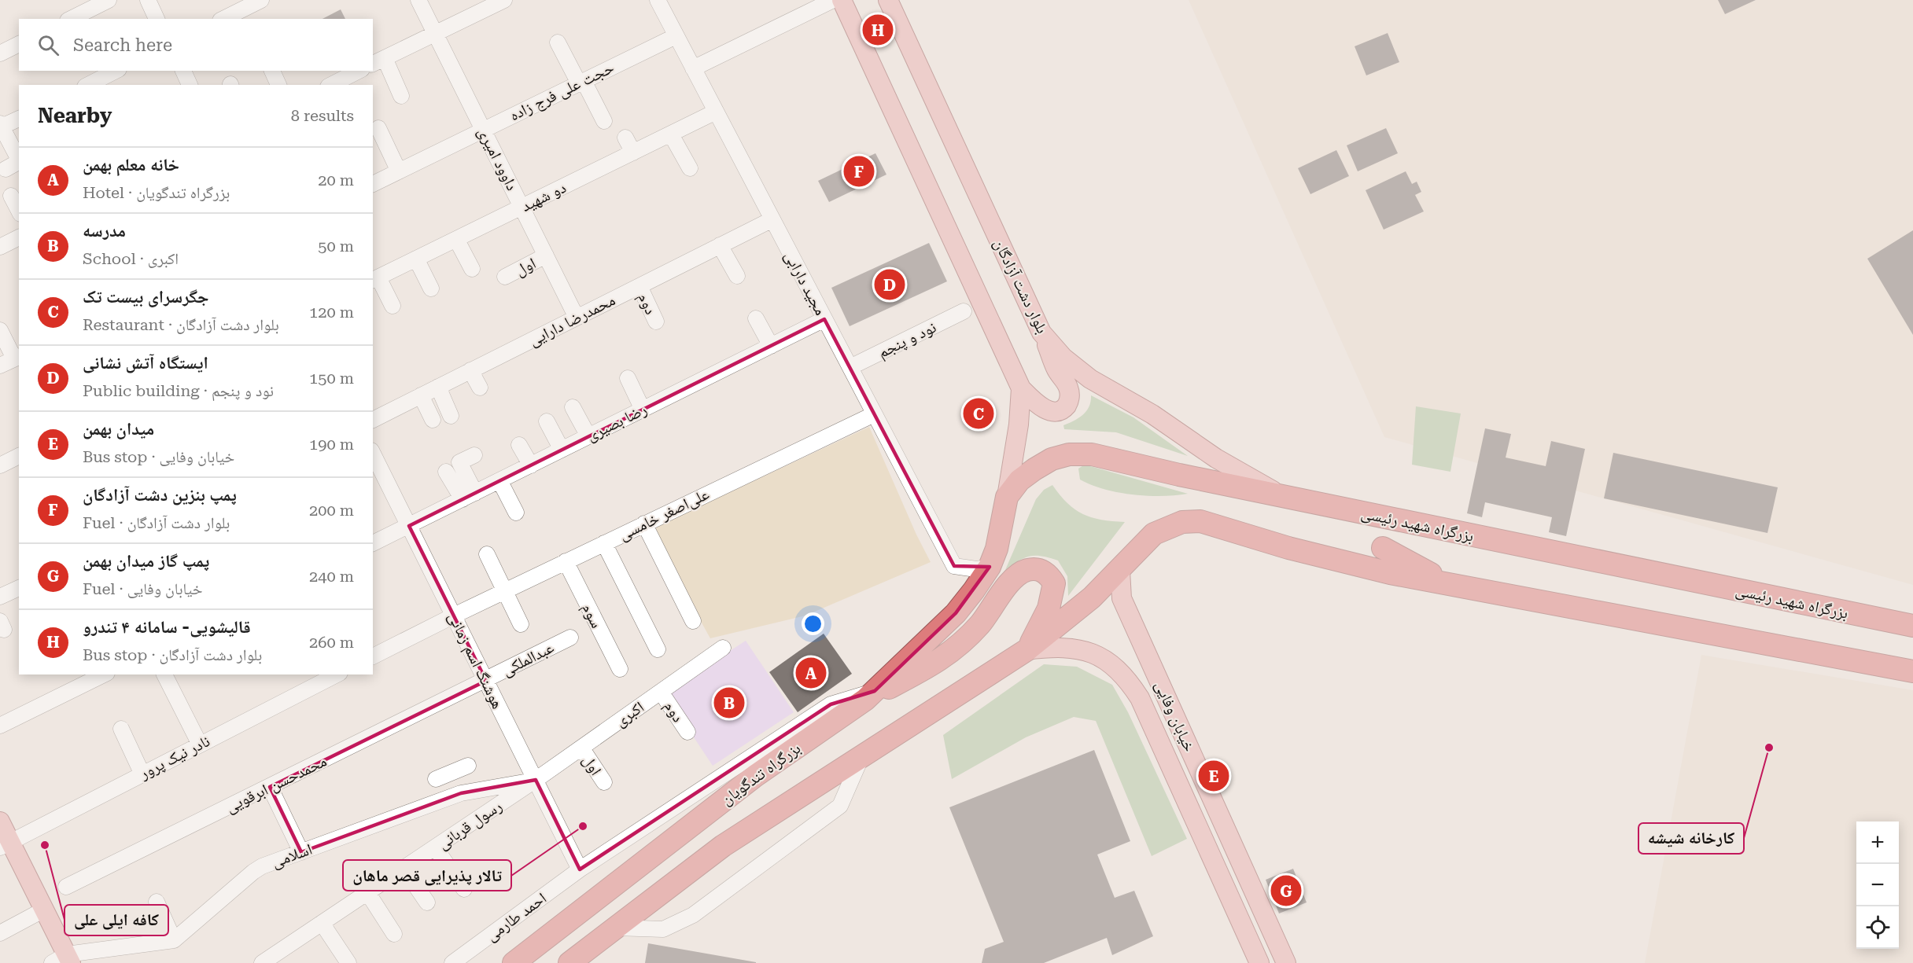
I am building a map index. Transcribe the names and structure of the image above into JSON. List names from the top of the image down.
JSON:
{
  "streets": {
    "highway": ["بزرگراه شهید رئیسی", "بزرگراه تندگویان"],
    "main road": ["بلوار دشت آزادگان", "خیابان وفایی"],
    "street": [
      "حجت علی فرج زاده",
      "داوود امیری",
      "دو شهید",
      "اول",
      "مجید دارابی",
      "دوم",
      "محمدرضا دارایی",
      "نود و پنجم",
      "رضا بصیری",
      "علی‌اصغر خامسی",
      "سوم",
      "عبدالملکی",
      "هوشنگ اسم زمانی",
      "اکبری",
      "نادر نیک پرور",
      "محمدحسن ابرقویی",
      "رسول قربانی",
      "اسلامی",
      "احمد طارمی"
    ]
  },
  "crossings": [
    ["حجت علی فرج زاده", "داوود امیری"],
    ["حجت علی فرج زاده", "مجید دارابی"],
    ["داوود امیری", "دو شهید"],
    ["داوود امیری", "اول"],
    ["داوود امیری", "محمدرضا دارایی"],
    ["دو شهید", "مجید دارابی"],
    ["اول", "اکبری"],
    ["مجید دارابی", "محمدرضا دارایی"],
    ["مجید دارابی", "نود و پنجم"],
    ["مجید دارابی", "رضا بصیری"],
    ["مجید دارابی", "علی‌اصغر خامسی"],
    ["مجید دارابی", "بزرگراه شهید رئیسی"],
    ["مجید دارابی", "بزرگراه تندگویان"],
    ["بلوار دشت آزادگان", "بزرگراه شهید رئیسی"],
    ["دوم", "محمدرضا دارایی"],
    ["دوم", "اکبری"],
    ["رضا بصیری", "هوشنگ اسم زمانی"],
    ["علی‌اصغر خامسی", "سوم"],
    ["علی‌اصغر خامسی", "هوشنگ اسم زمانی"],
    ["بزرگراه شهید رئیسی", "بزرگراه تندگویان"],
    ["عبدالملکی", "هوشنگ اسم زمانی"],
    ["عبدالملکی", "محمدحسن ابرقویی"],
    ["هوشنگ اسم زمانی", "اکبری"],
    ["هوشنگ اسم زمانی", "محمدحسن ابرقویی"],
    ["هوشنگ اسم زمانی", "رسول قربانی"],
    ["هوشنگ اسم زمانی", "اسلامی"],
    ["هوشنگ اسم زمانی", "احمد طارمی"],
    ["اکبری", "رسول قربانی"],
    ["اکبری", "اسلامی"],
    ["بزرگراه تندگویان", "احمد طارمی"],
    ["رسول قربانی", "اسلامی"]
  ],
  "places": ["کارخانه شیشه", "تالار پذیرایی قصر ماهان", "کافه ایلی علی"],
  "page": {
    "pins": [
      "H",
      "F",
      "D",
      "C",
      "A",
      "B",
      "E",
      "G"
    ],
    "search": "Search here",
    "heading": ["Nearby", "8 results"],
    "list": [
      {
        "mark": "A",
        "name": "خانه معلم بهمن",
        "note": "Hotel · بزرگراه تندگویان",
        "value": "20 m"
      },
      {
        "mark": "B",
        "name": "مدرسه",
        "note": "School · اکبری",
        "value": "50 m"
      },
      {
        "mark": "C",
        "name": "جگرسرای بیست تک",
        "note": "Restaurant · بلوار دشت آزادگان",
        "value": "120 m"
      },
      {
        "mark": "D",
        "name": "ایستگاه آتش نشانی",
        "note": "Public building · نود و پنجم",
        "value": "150 m"
      },
      {
        "mark": "E",
        "name": "میدان بهمن",
        "note": "Bus stop · خیابان وفایی",
        "value": "190 m"
      },
      {
        "mark": "F",
        "name": "پمپ بنزین دشت آزادگان",
        "note": "Fuel · بلوار دشت آزادگان",
        "value": "200 m"
      },
      {
        "mark": "G",
        "name": "پمپ گاز میدان بهمن",
        "note": "Fuel · خیابان وفایی",
        "value": "240 m"
      },
      {
        "mark": "H",
        "name": "قالیشویی- سامانه ۴ تندرو",
        "note": "Bus stop · بلوار دشت آزادگان",
        "value": "260 m"
      }
    ],
    "map_buttons": ["+", "−"]
  }
}
